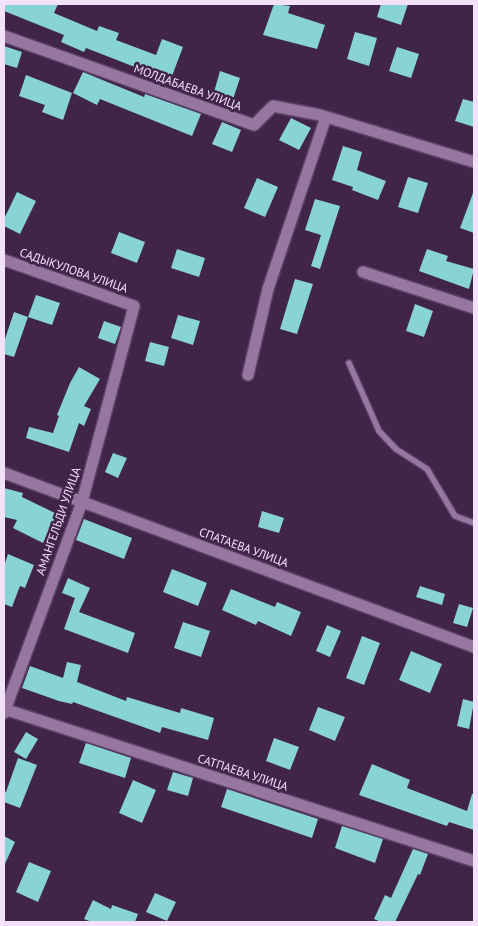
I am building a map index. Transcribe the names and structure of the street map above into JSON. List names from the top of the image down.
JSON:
{
  "streets": {
    "street": [
      "МОЛДАБАЕВА УЛИЦА",
      "САДЫКУЛОВА УЛИЦА",
      "АМАНГЕЛЬДИ УЛИЦА",
      "СПАТАЕВА УЛИЦА",
      "САТПАЕВА УЛИЦА"
    ]
  },
  "crossings": [
    ["САДЫКУЛОВА УЛИЦА", "АМАНГЕЛЬДИ УЛИЦА"],
    ["АМАНГЕЛЬДИ УЛИЦА", "СПАТАЕВА УЛИЦА"],
    ["АМАНГЕЛЬДИ УЛИЦА", "САТПАЕВА УЛИЦА"]
  ]
}
